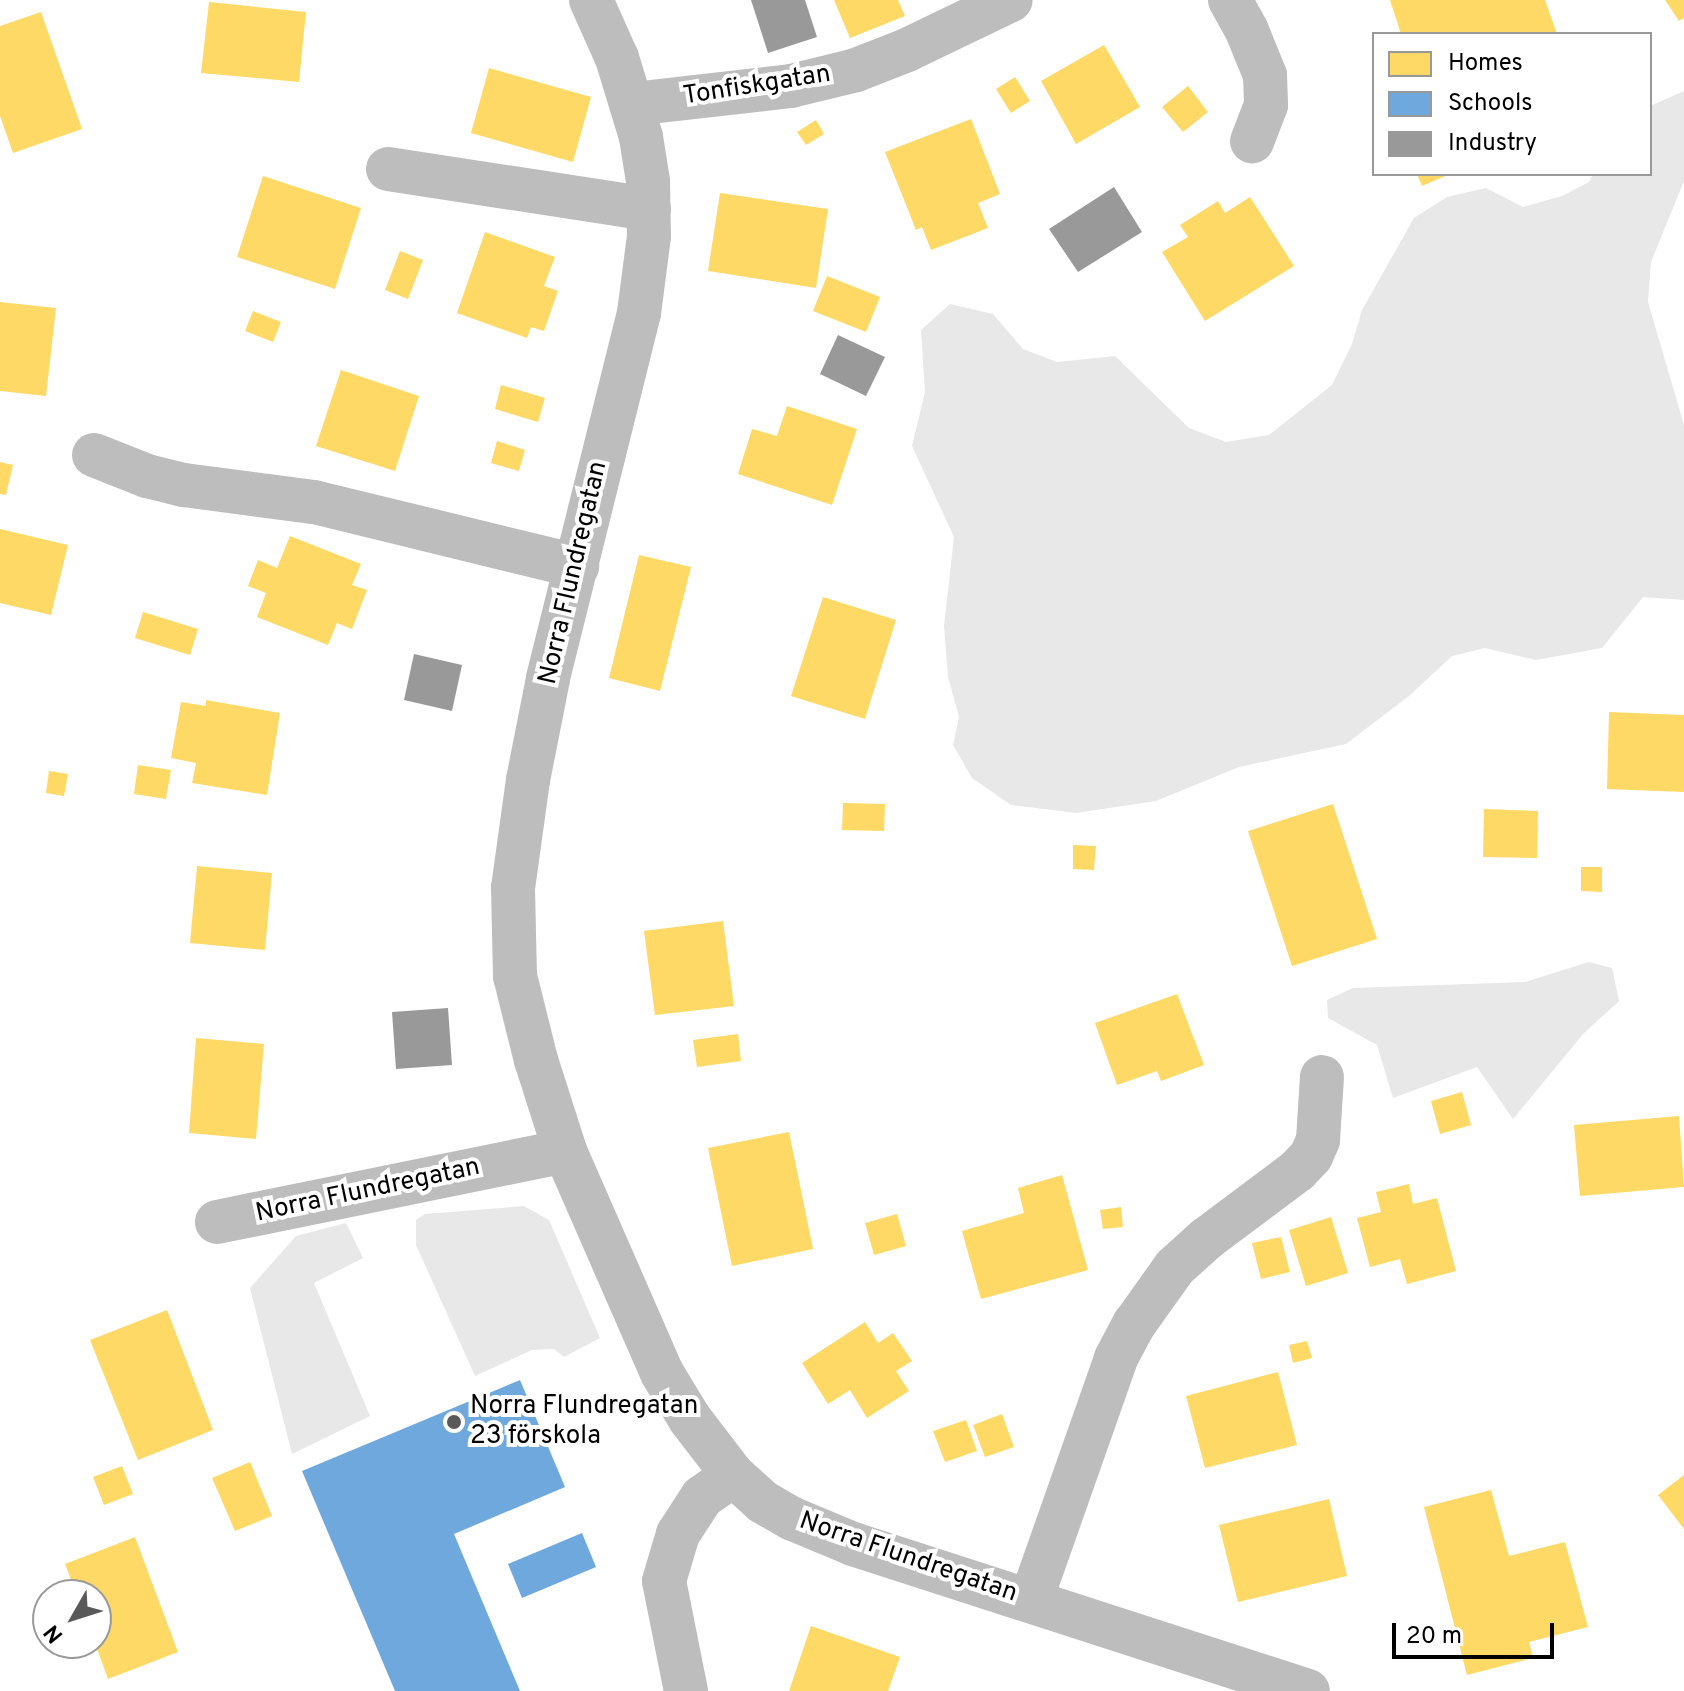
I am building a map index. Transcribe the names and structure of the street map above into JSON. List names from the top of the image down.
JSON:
{
  "streets": {
    "street": ["Tonfiskgatan", "Norra Flundregatan"]
  },
  "crossings": [
    ["Tonfiskgatan", "Norra Flundregatan"]
  ],
  "places": ["Norra Flundregatan 23 förskola"],
  "legend": ["Homes", "Schools", "Industry"],
  "scale_bar": "20 m",
  "north": "bottom left"
}
